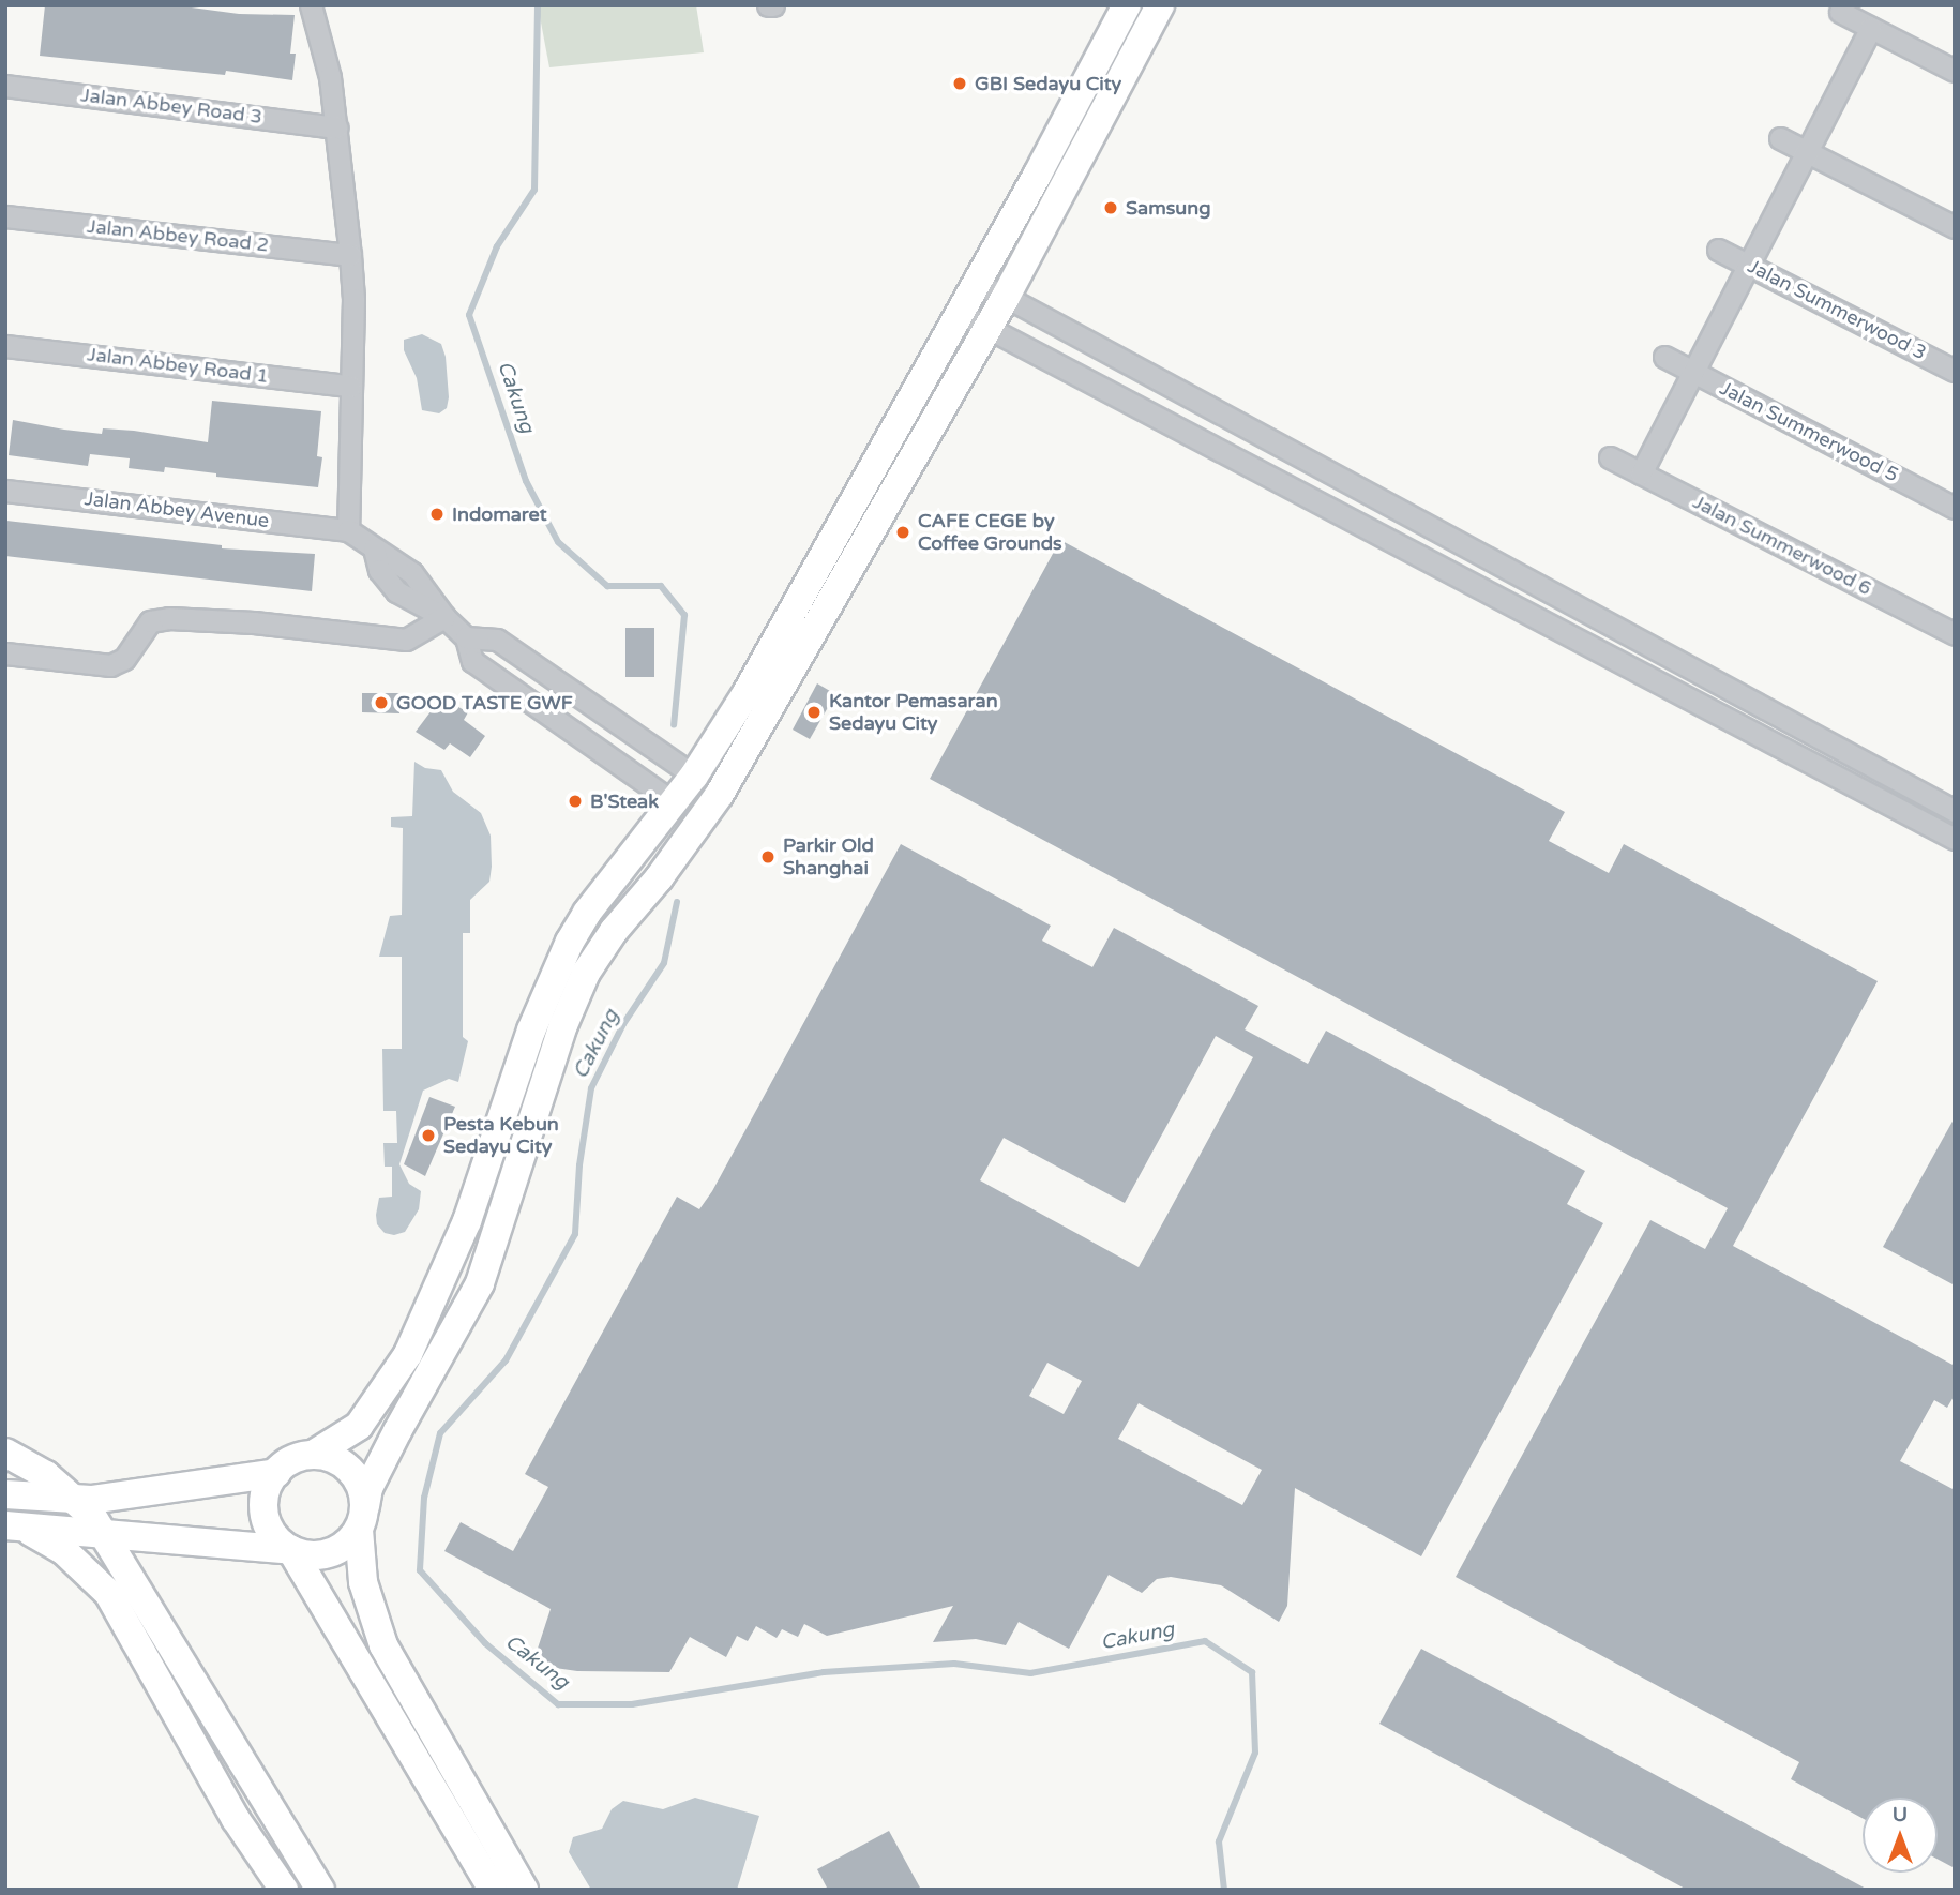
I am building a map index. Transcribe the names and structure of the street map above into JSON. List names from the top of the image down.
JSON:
{
  "streets": {
    "street": [
      "Jalan Abbey Road 3",
      "Jalan Abbey Road 2",
      "Jalan Summerwood 3",
      "Jalan Abbey Road 1",
      "Jalan Summerwood 5",
      "Jalan Abbey Avenue",
      "Jalan Summerwood 6"
    ]
  },
  "water": ["Cakung"],
  "places": [
    "GBI Sedayu City",
    "Samsung",
    "Indomaret",
    "CAFE CEGE by Coffee Grounds",
    "GOOD TASTE GWF",
    "Kantor Pemasaran Sedayu City",
    "B'Steak",
    "Parkir Old Shanghai",
    "Pesta Kebun Sedayu City"
  ],
  "north": "top"
}
